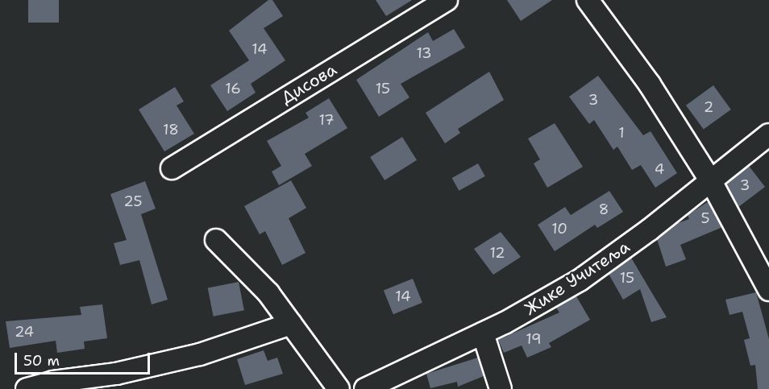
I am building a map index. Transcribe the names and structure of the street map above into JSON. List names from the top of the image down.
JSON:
{
  "streets": {
    "street": ["Дисова", "Жике Учитеља"]
  },
  "house_numbers": [
    "14",
    "13",
    "16",
    "15",
    "3",
    "2",
    "17",
    "18",
    "1",
    "4",
    "3",
    "25",
    "8",
    "5",
    "10",
    "12",
    "15",
    "14",
    "24",
    "19"
  ],
  "scale_bar": "50 m"
}
